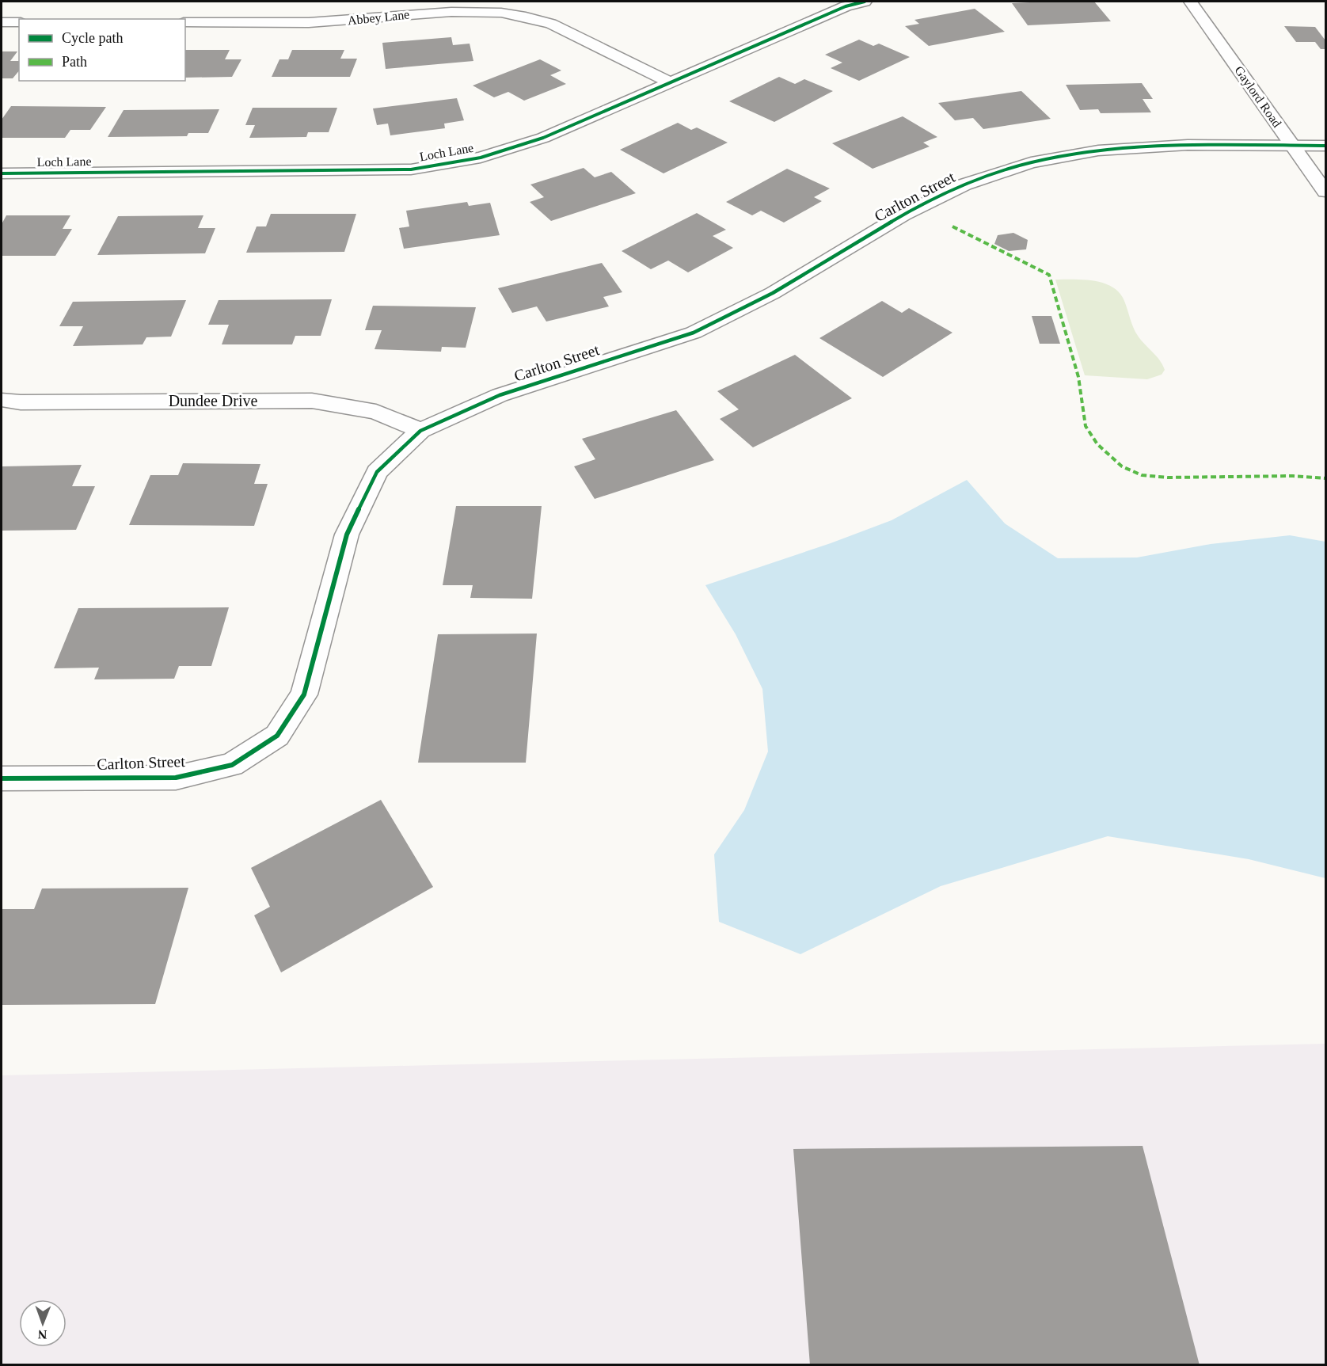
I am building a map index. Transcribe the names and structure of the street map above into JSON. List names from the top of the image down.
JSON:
{
  "streets": {
    "street": [
      "Abbey Lane",
      "Gaylord Road",
      "Loch Lane",
      "Carlton Street",
      "Dundee Drive"
    ]
  },
  "crossings": [
    ["Abbey Lane", "Loch Lane"],
    ["Gaylord Road", "Carlton Street"],
    ["Carlton Street", "Dundee Drive"]
  ],
  "legend": ["Cycle path", "Path"],
  "north": "bottom"
}
